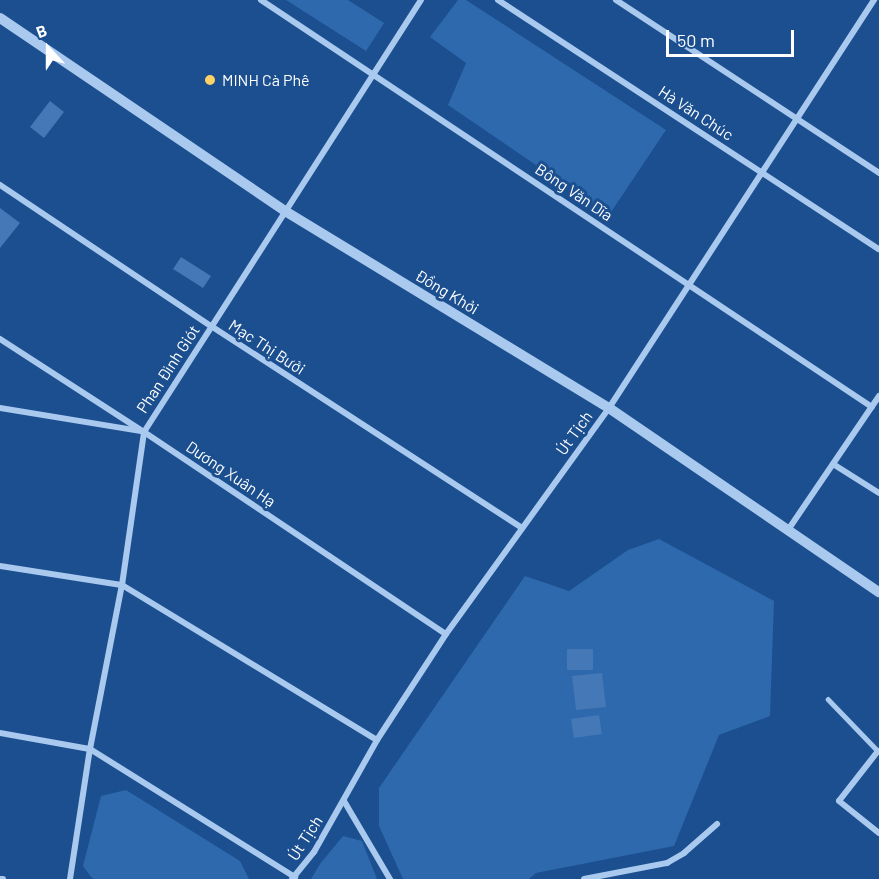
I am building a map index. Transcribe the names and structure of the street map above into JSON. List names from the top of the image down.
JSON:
{
  "streets": {
    "street": [
      "Hà Văn Chúc",
      "Bông Văn Dĩa",
      "Đồng Khởi",
      "Mạc Thị Bưởi",
      "Phan Đình Giót",
      "Út Tịch",
      "Dương Xuân Hạ"
    ]
  },
  "crossings": [
    ["Hà Văn Chúc", "Út Tịch"],
    ["Bông Văn Dĩa", "Phan Đình Giót"],
    ["Bông Văn Dĩa", "Út Tịch"],
    ["Đồng Khởi", "Phan Đình Giót"],
    ["Đồng Khởi", "Út Tịch"],
    ["Mạc Thị Bưởi", "Phan Đình Giót"],
    ["Mạc Thị Bưởi", "Út Tịch"],
    ["Phan Đình Giót", "Dương Xuân Hạ"],
    ["Út Tịch", "Dương Xuân Hạ"]
  ],
  "places": ["MINH Cà Phê"],
  "scale_bar": "50 m",
  "north": "top"
}
